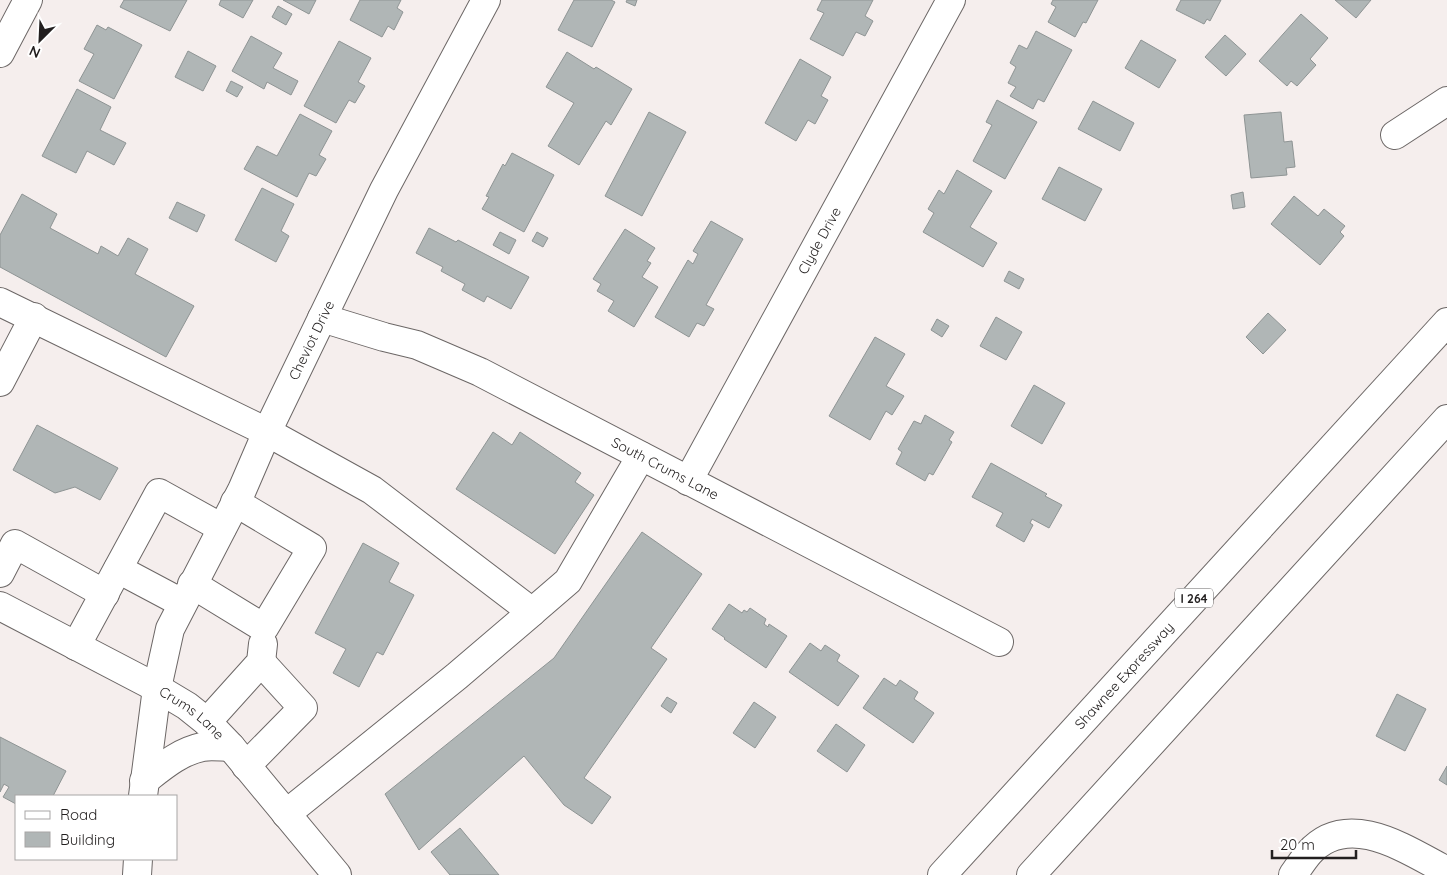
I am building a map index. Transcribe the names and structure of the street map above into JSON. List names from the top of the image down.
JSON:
{
  "streets": {
    "main road": [
      "Clyde Drive",
      "Cheviot Drive",
      "South Crums Lane",
      "I 264",
      "Shawnee Expressway",
      "Crums Lane"
    ]
  },
  "crossings": [
    ["Clyde Drive", "South Crums Lane"],
    ["Cheviot Drive", "South Crums Lane"],
    ["Cheviot Drive", "Crums Lane"]
  ],
  "legend": ["Road", "Building"],
  "scale_bar": "20 m",
  "north": "bottom left"
}
